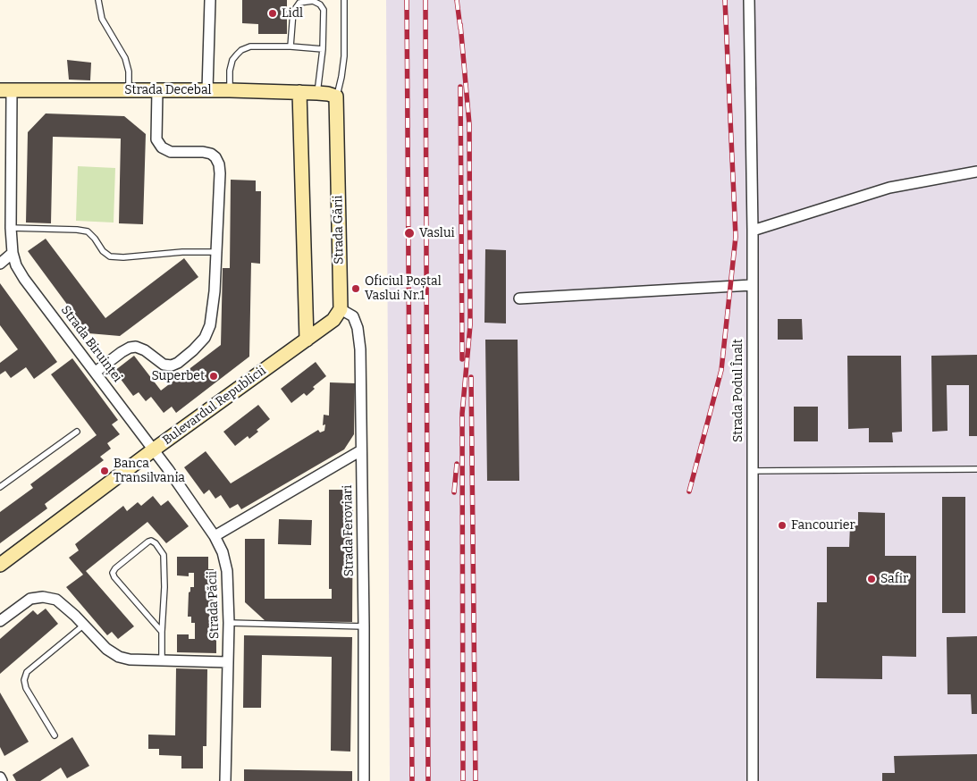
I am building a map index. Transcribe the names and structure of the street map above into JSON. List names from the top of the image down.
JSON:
{
  "streets": {
    "street": [
      "Strada Decebal",
      "Strada Gării",
      "Strada Biruinței",
      "Strada Podul Înalt",
      "Bulevardul Republicii",
      "Strada Feroviari",
      "Strada Păcii"
    ]
  },
  "crossings": [
    ["Strada Decebal", "Strada Gării"],
    ["Strada Decebal", "Strada Biruinței"],
    ["Strada Gării", "Bulevardul Republicii"],
    ["Strada Biruinței", "Bulevardul Republicii"],
    ["Strada Biruinței", "Strada Păcii"],
    ["Bulevardul Republicii", "Strada Păcii"]
  ],
  "places": [
    "Lidl",
    "Vaslui",
    "Oficiul Poștal Vaslui Nr.1",
    "Superbet",
    "Banca Transilvania",
    "Fancourier",
    "Safir"
  ]
}
